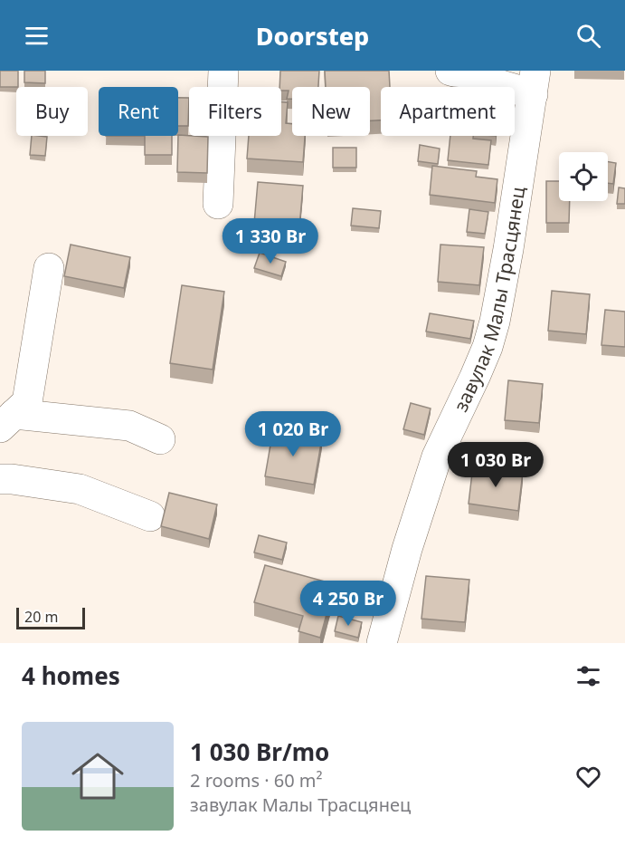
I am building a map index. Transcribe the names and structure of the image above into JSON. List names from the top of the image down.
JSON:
{
  "streets": {
    "street": ["завулак Малы Трасцянец"]
  },
  "scale_bar": "20 m",
  "page": {
    "header": "Doorstep",
    "chip": [
      "Buy",
      "Rent",
      "Filters",
      "New",
      "Apartment"
    ],
    "price": [
      "1 330 Br",
      "1 020 Br",
      "1 030 Br",
      "4 250 Br"
    ],
    "scale": "20 m",
    "heading": "4 homes",
    "list": [
      {
        "name": "1 030 Br/mo",
        "note": "2 rooms · 60 m² · завулак Малы Трасцянец"
      }
    ]
  }
}
